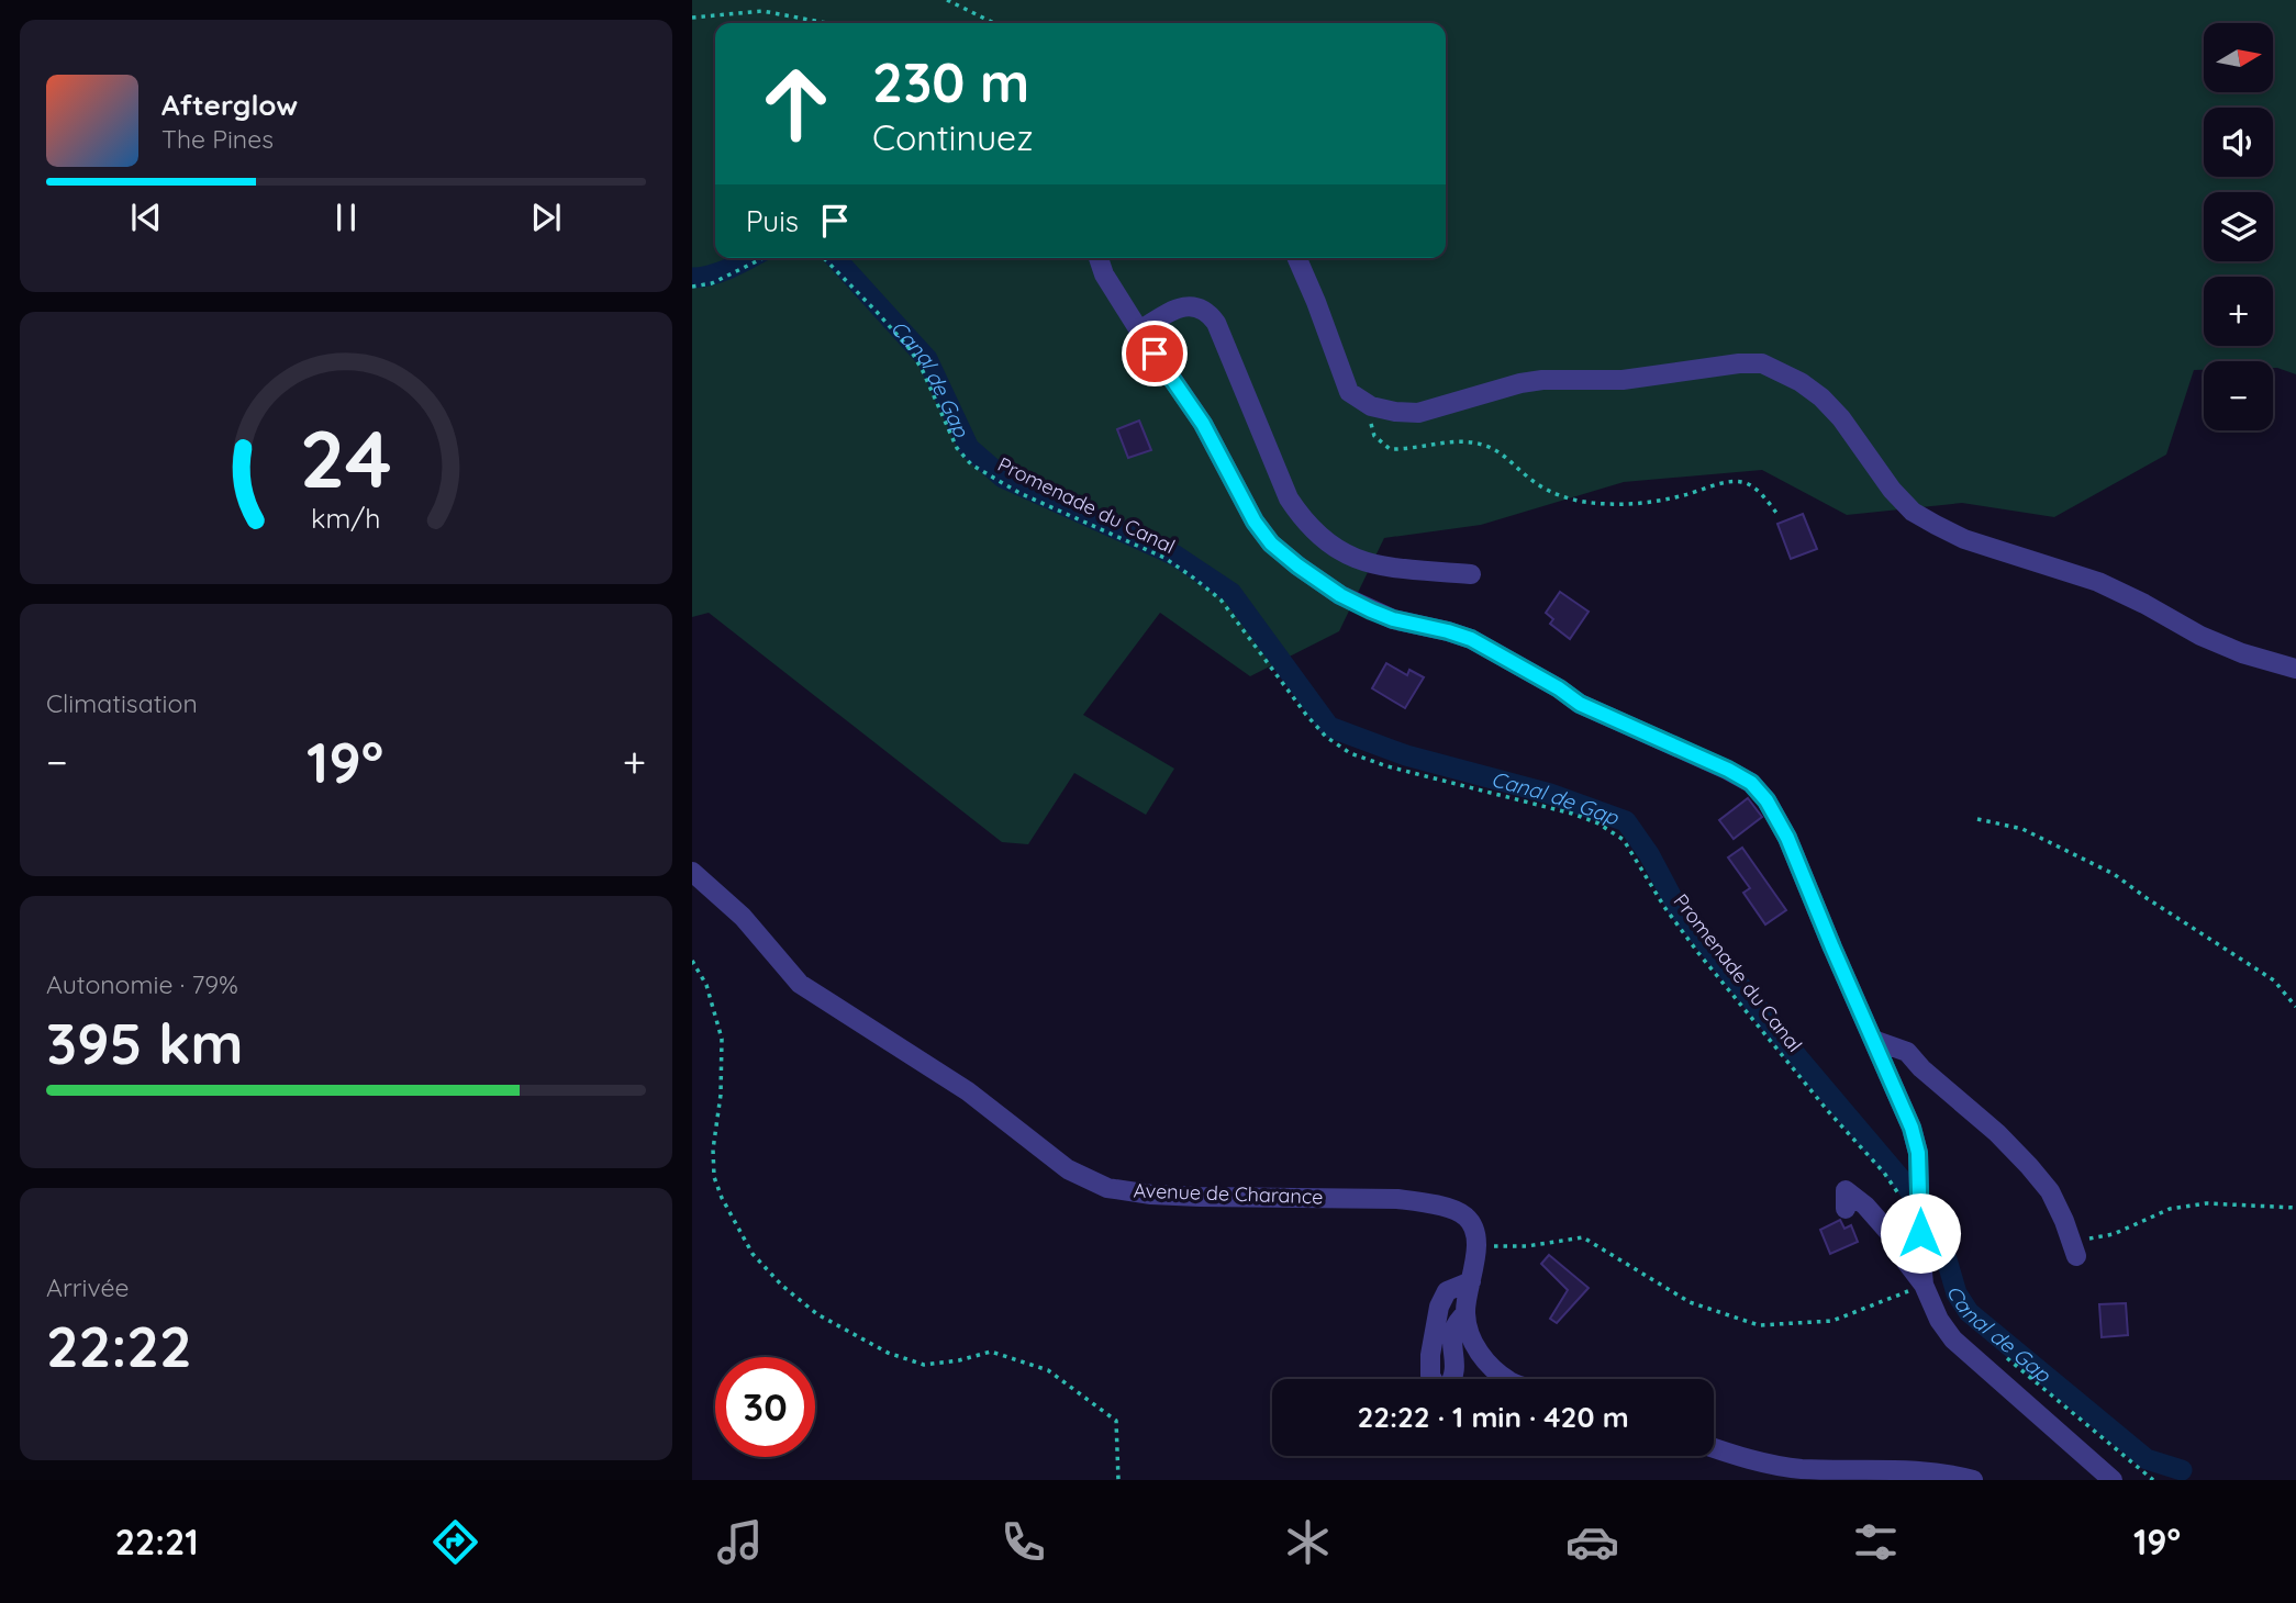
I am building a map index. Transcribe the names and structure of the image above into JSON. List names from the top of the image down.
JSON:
{
  "streets": {
    "street": ["Avenue de Charance"],
    "path": ["Promenade du Canal"]
  },
  "water": ["Canal de Gap"],
  "north": "right",
  "page": {
    "map_buttons": ["+", "−"],
    "turn": ["230 m", "Continuez"],
    "song": ["Afterglow", "The Pines"],
    "then": "Puis",
    "tile": [
      "Climatisation",
      ["Autonomie · 79%", "395 km"],
      ["Arrivée", "22:22"]
    ],
    "heat": ["−", "19°", "+"],
    "limit": "30",
    "trip": "22:22 · 1 min · 420 m",
    "tabs": ["22:21", "19°"],
    "gauge": ["24", "km/h"]
  }
}
